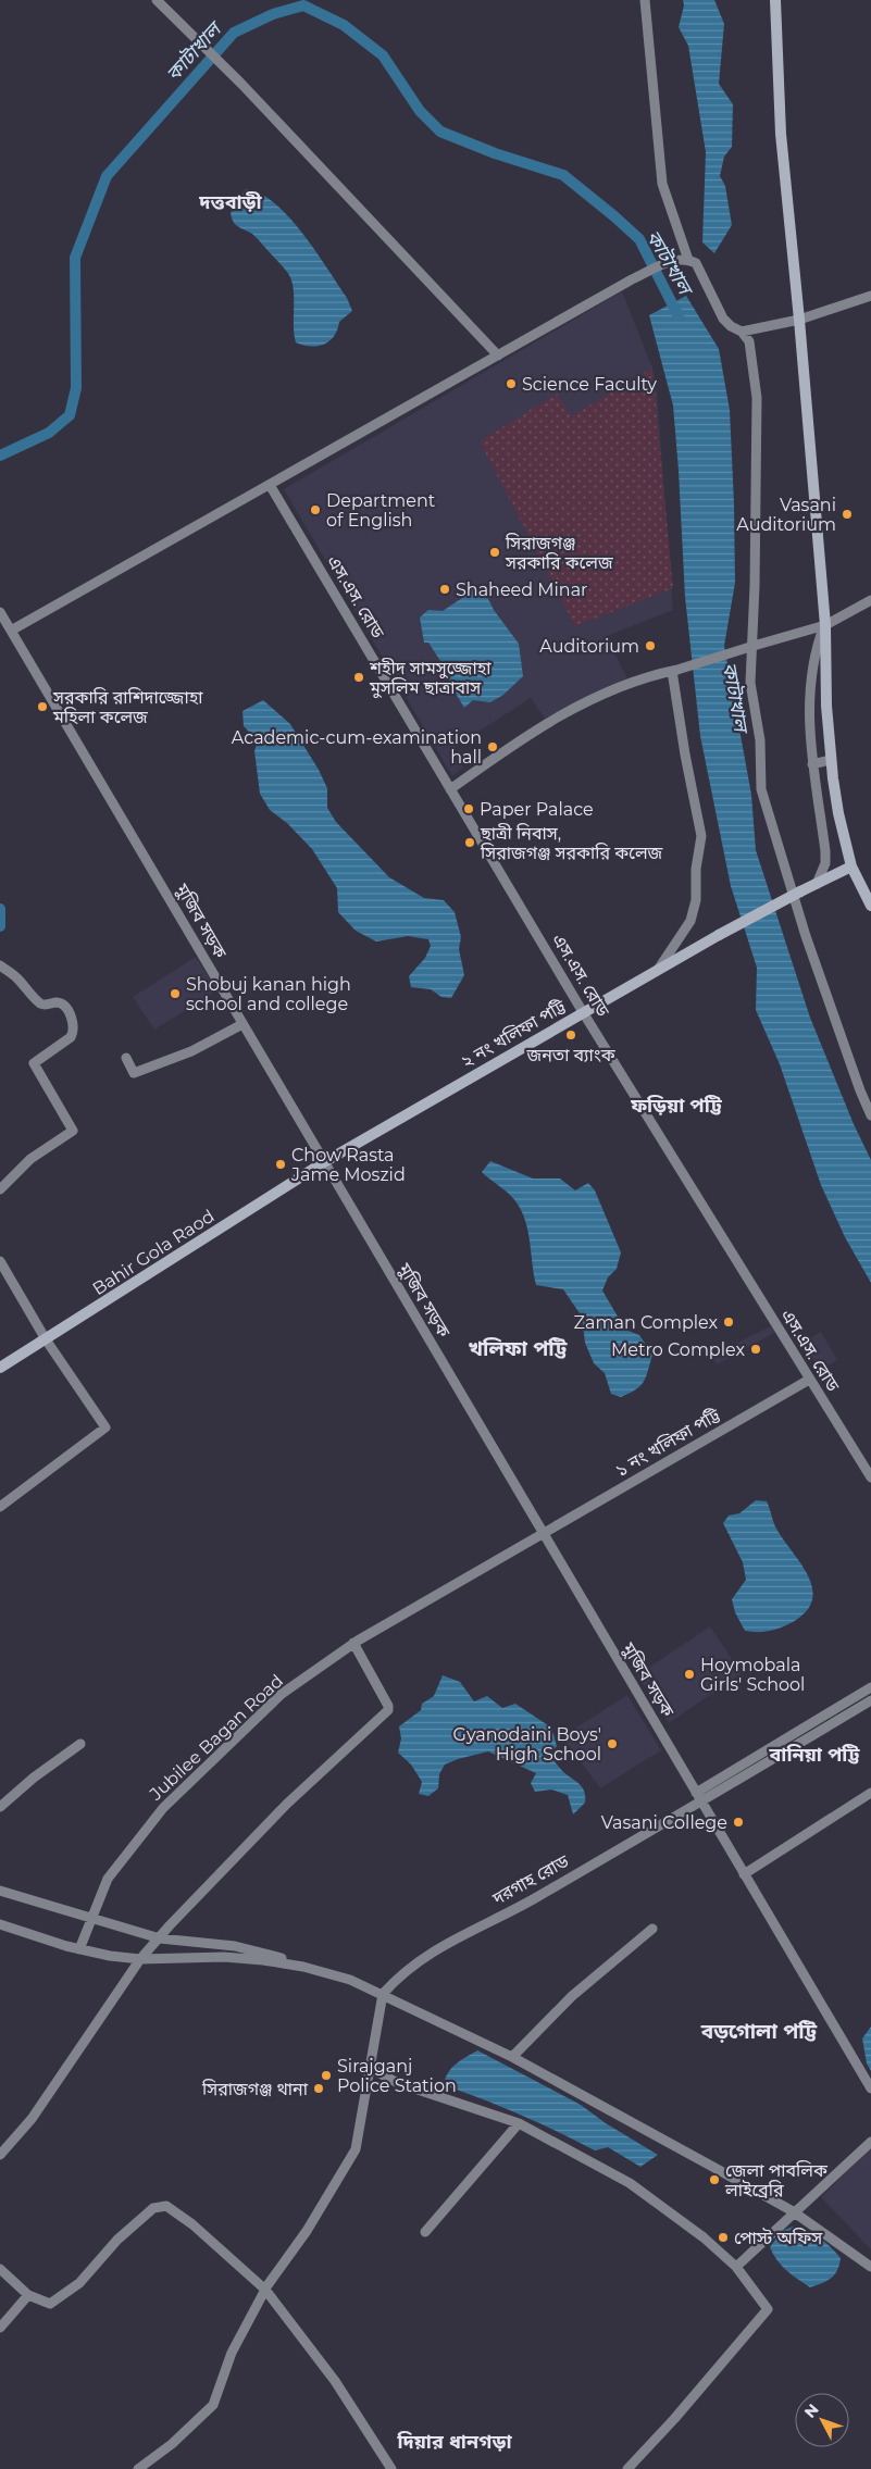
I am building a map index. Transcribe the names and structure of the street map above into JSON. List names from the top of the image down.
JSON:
{
  "streets": {
    "main road": ["২ নং খলিফা পট্টি", "Bahir Gola Raod"],
    "street": [
      "এস.এস. রোড",
      "মুজিব সড়ক",
      "১ নং খলিফা পট্টি",
      "Jubilee Bagan Road",
      "দরগাহ রোড"
    ]
  },
  "crossings": [
    ["এস.এস. রোড", "২ নং খলিফা পট্টি"],
    ["এস.এস. রোড", "১ নং খলিফা পট্টি"],
    ["মুজিব সড়ক", "২ নং খলিফা পট্টি"],
    ["মুজিব সড়ক", "Bahir Gola Raod"],
    ["মুজিব সড়ক", "১ নং খলিফা পট্টি"],
    ["মুজিব সড়ক", "Jubilee Bagan Road"],
    ["মুজিব সড়ক", "দরগাহ রোড"],
    ["২ নং খলিফা পট্টি", "Bahir Gola Raod"],
    ["১ নং খলিফা পট্টি", "Jubilee Bagan Road"]
  ],
  "districts": [
    "দত্তবাড়ী",
    "ফড়িয়া পট্টি",
    "খলিফা পট্টি",
    "বানিয়া পট্টি",
    "বড়গোলা পট্টি",
    "দিয়ার ধানগড়া"
  ],
  "water": ["কাটাখাল"],
  "places": [
    "Science Faculty",
    "Department of English",
    "Vasani Auditorium",
    "সিরাজগঞ্জ সরকারি কলেজ",
    "Shaheed Minar",
    "Auditorium",
    "শহীদ সামসুজ্জোহা মুসলিম ছাত্রাবাস",
    "সরকারি রাশিদাজ্জোহা মহিলা কলেজ",
    "Academic-cum-examination hall",
    "Paper Palace",
    "ছাত্রী নিবাস, সিরাজগঞ্জ সরকারি কলেজ",
    "Shobuj kanan high school and college",
    "জনতা ব্যাংক",
    "Chow Rasta Jame Moszid",
    "Zaman Complex",
    "Metro Complex",
    "Hoymobala Girls' School",
    "Gyanodaini Boys' High School",
    "Vasani College",
    "Sirajganj Police Station",
    "সিরাজগঞ্জ থানা",
    "জেলা পাবলিক লাইব্রেরি",
    "পোস্ট অফিস"
  ],
  "north": "top left"
}
